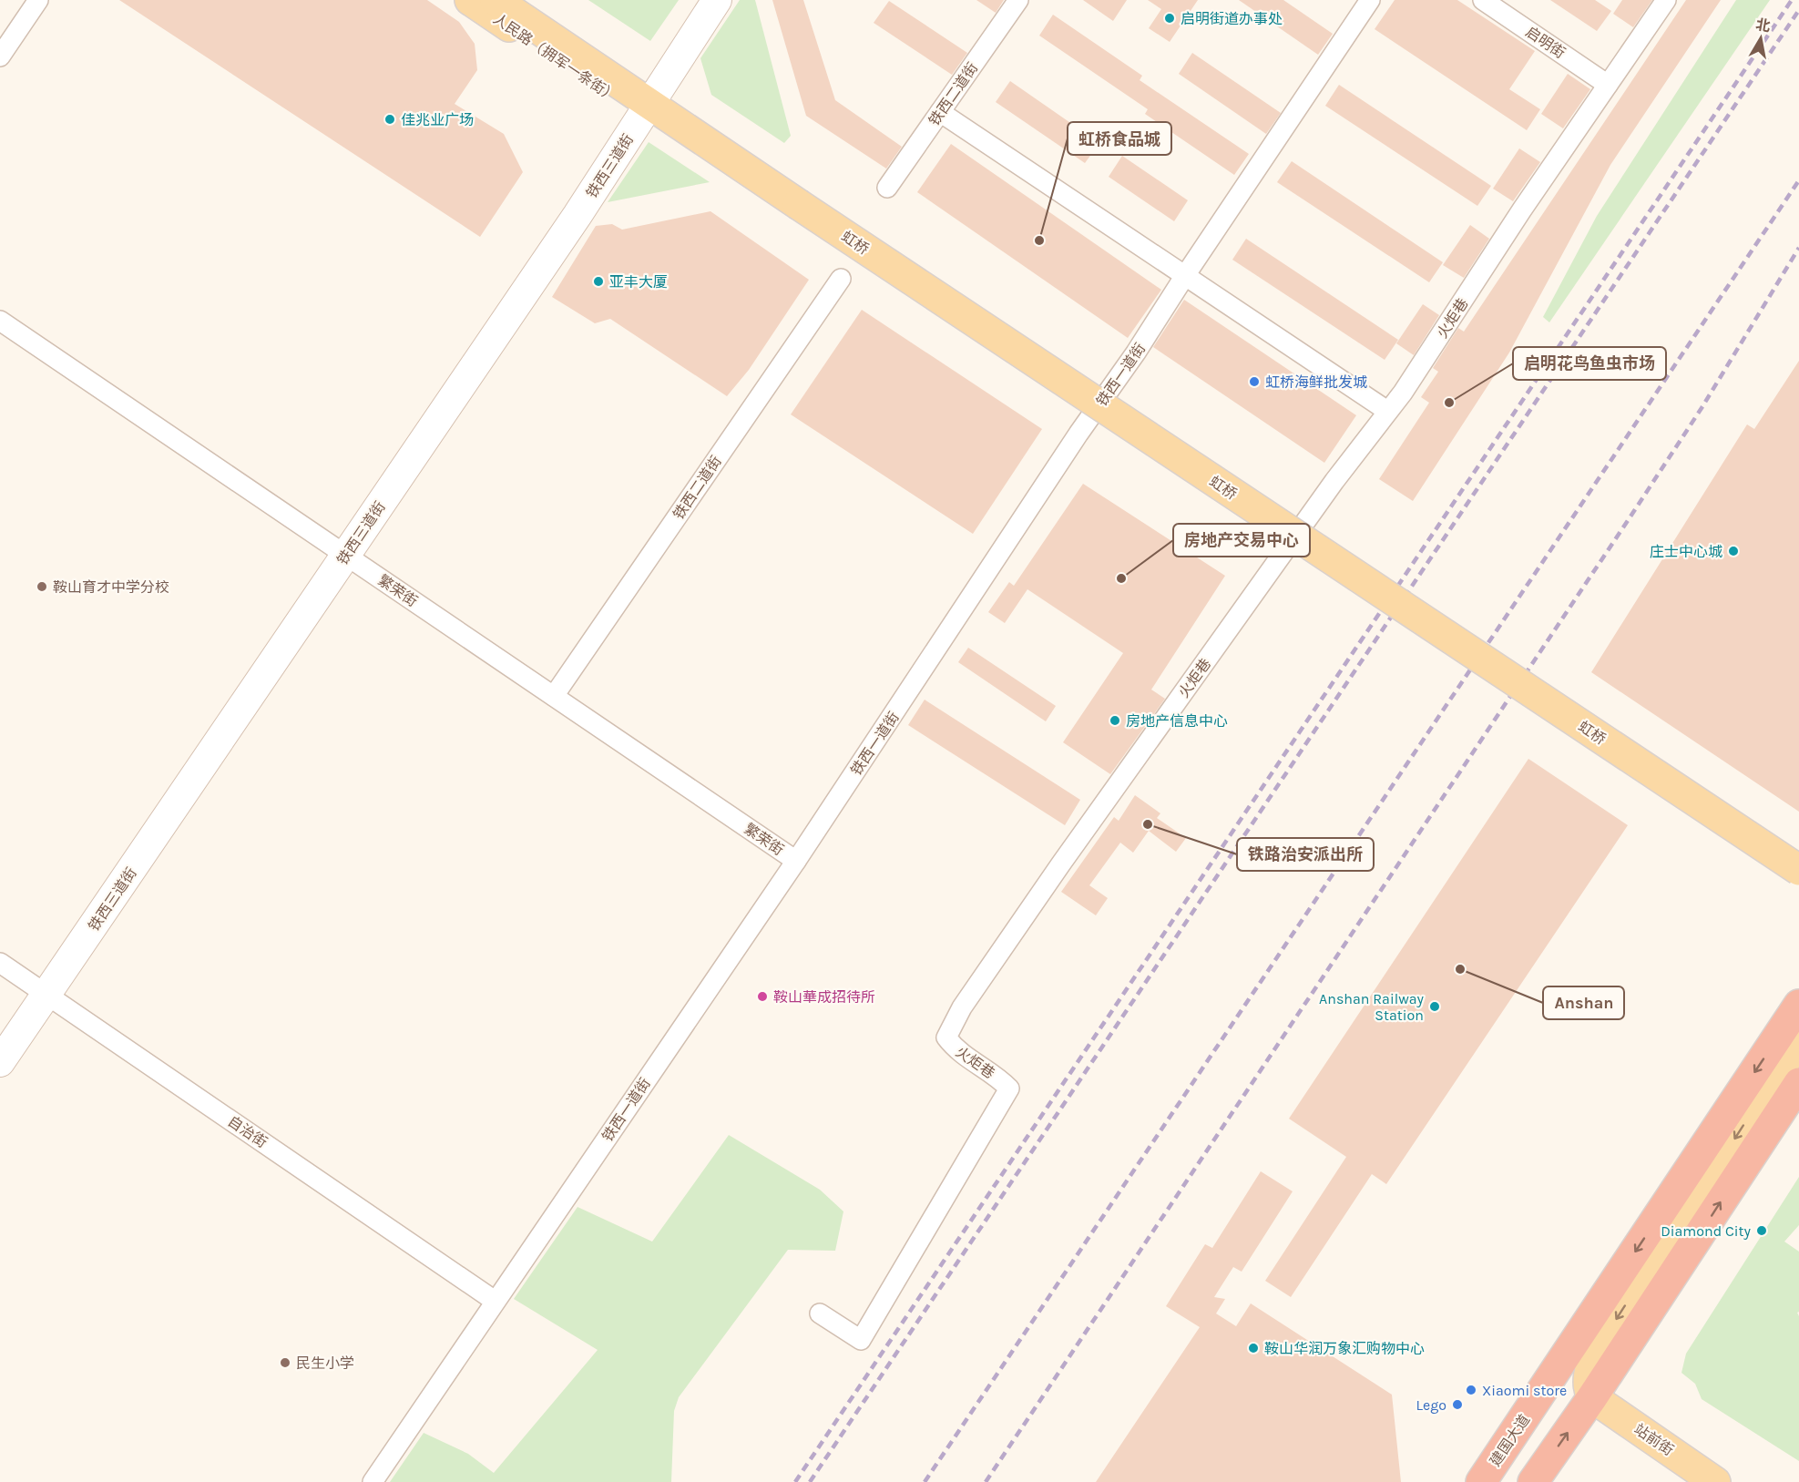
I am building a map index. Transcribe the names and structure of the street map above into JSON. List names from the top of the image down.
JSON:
{
  "streets": {
    "highway": ["建国大道"],
    "main road": [
      "人民路（拥军一条街）",
      "铁西三道街",
      "虹桥",
      "站前街"
    ],
    "street": [
      "启明街",
      "铁西二道街",
      "火炬巷",
      "铁西一道街",
      "繁荣街",
      "自治街"
    ]
  },
  "crossings": [
    ["启明街", "火炬巷"],
    ["人民路（拥军一条街）", "铁西三道街"],
    ["人民路（拥军一条街）", "虹桥"],
    ["铁西二道街", "繁荣街"],
    ["铁西三道街", "虹桥"],
    ["铁西三道街", "繁荣街"],
    ["铁西三道街", "自治街"],
    ["铁西一道街", "繁荣街"],
    ["铁西一道街", "自治街"]
  ],
  "places": [
    "启明街道办事处",
    "佳兆业广场",
    "虹桥食品城",
    "亚丰大厦",
    "虹桥海鲜批发城",
    "启明花鸟鱼虫市场",
    "庄士中心城",
    "房地产交易中心",
    "鞍山育才中学分校",
    "房地产信息中心",
    "铁路治安派出所",
    "Anshan",
    "鞍山華成招待所",
    "Anshan Railway Station",
    "Diamond City",
    "鞍山华润万象汇购物中心",
    "民生小学",
    "Xiaomi store",
    "Lego"
  ],
  "north": "top"
}
